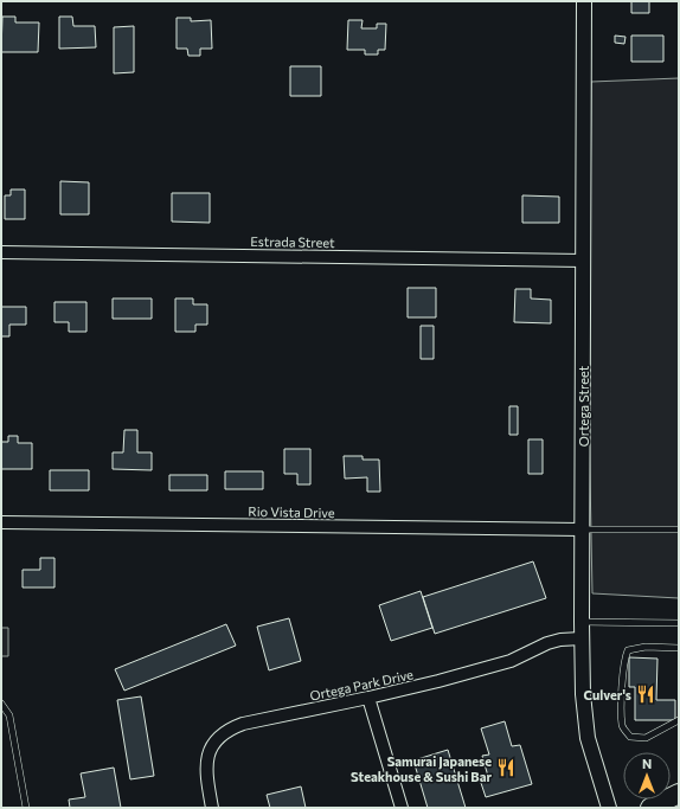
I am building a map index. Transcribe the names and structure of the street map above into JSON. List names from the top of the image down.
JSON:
{
  "streets": {
    "street": [
      "Estrada Street",
      "Ortega Street",
      "Rio Vista Drive",
      "Ortega Park Drive"
    ]
  },
  "crossings": [
    ["Estrada Street", "Ortega Street"],
    ["Ortega Street", "Rio Vista Drive"],
    ["Ortega Street", "Ortega Park Drive"]
  ],
  "places": {
    "restaurant": ["Culver's", "Samurai Japanese Steakhouse & Sushi Bar"]
  },
  "north": "top"
}
